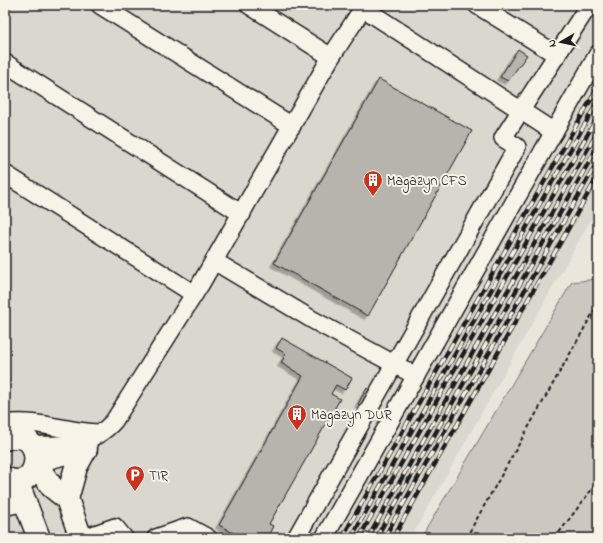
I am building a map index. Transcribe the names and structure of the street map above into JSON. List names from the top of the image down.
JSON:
{
  "places": {
    "building": ["Magazyn CFS", "Magazyn DUR"],
    "parking": ["TIR"]
  },
  "north": "left"
}
